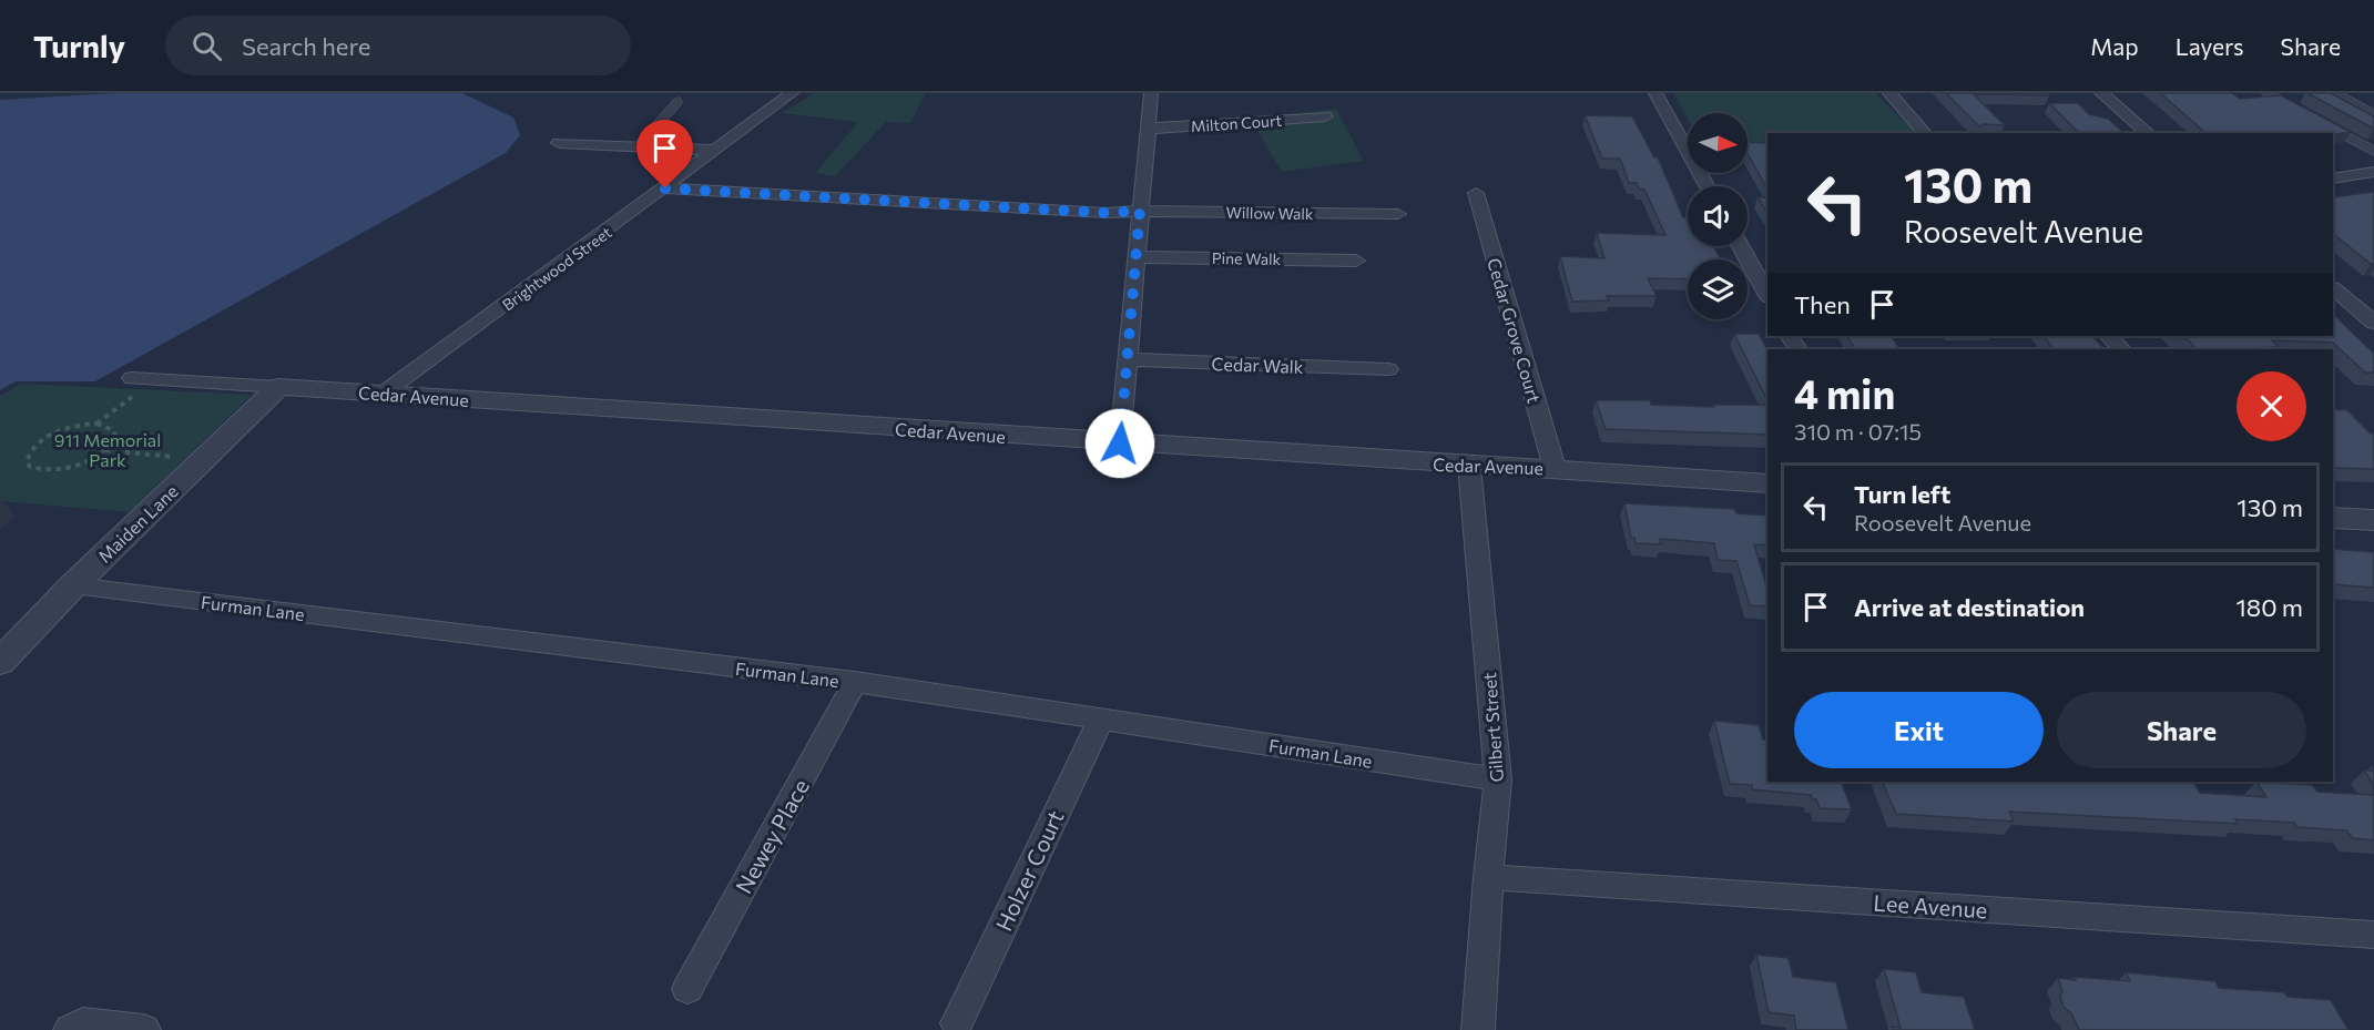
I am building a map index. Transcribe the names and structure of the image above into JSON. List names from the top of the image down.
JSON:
{
  "streets": {
    "street": [
      "Milton Court",
      "Willow Walk",
      "Pine Walk",
      "Brightwood Street",
      "Cedar Grove Court",
      "Cedar Walk",
      "Cedar Avenue",
      "Maiden Lane",
      "Furman Lane",
      "Gilbert Street",
      "Newey Place",
      "Holzer Court",
      "Lee Avenue"
    ]
  },
  "crossings": [
    ["Willow Walk", "Brightwood Street"],
    ["Brightwood Street", "Cedar Avenue"],
    ["Cedar Grove Court", "Cedar Avenue"],
    ["Cedar Avenue", "Maiden Lane"],
    ["Cedar Avenue", "Gilbert Street"],
    ["Maiden Lane", "Furman Lane"],
    ["Furman Lane", "Gilbert Street"],
    ["Furman Lane", "Newey Place"],
    ["Furman Lane", "Holzer Court"],
    ["Gilbert Street", "Lee Avenue"]
  ],
  "parks": ["911 Memorial Park"],
  "north": "right",
  "page": {
    "header": "Turnly",
    "search": "Search here",
    "nav": ["Map", "Layers", "Share"],
    "turn": ["130 m", "Roosevelt Avenue"],
    "then": "Then",
    "heading": ["4 min", "310 m · 07:15"],
    "list": [
      {
        "name": "Turn left",
        "note": "Roosevelt Avenue",
        "value": "130 m"
      },
      {
        "name": "Arrive at destination",
        "value": "180 m"
      }
    ],
    "buttons": ["Exit", "Share"]
  }
}
